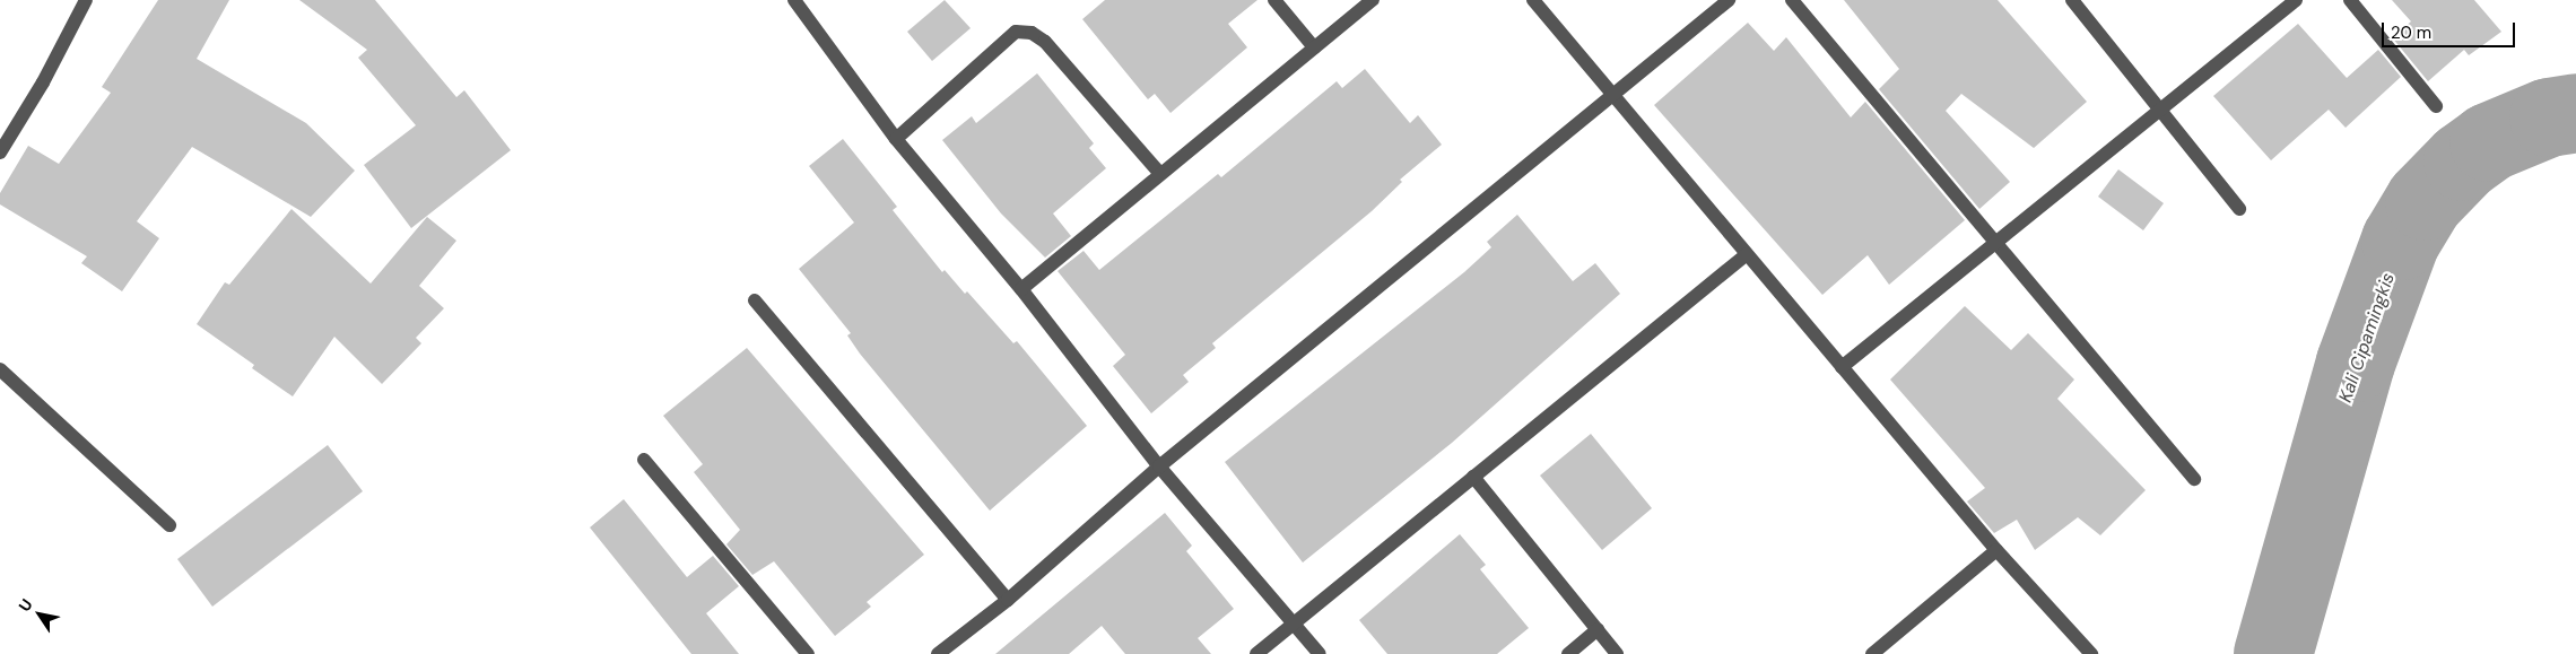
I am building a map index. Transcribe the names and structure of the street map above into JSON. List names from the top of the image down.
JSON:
{
  "water": ["Kali Cipamingkis"],
  "scale_bar": "20 m",
  "north": "top left"
}
